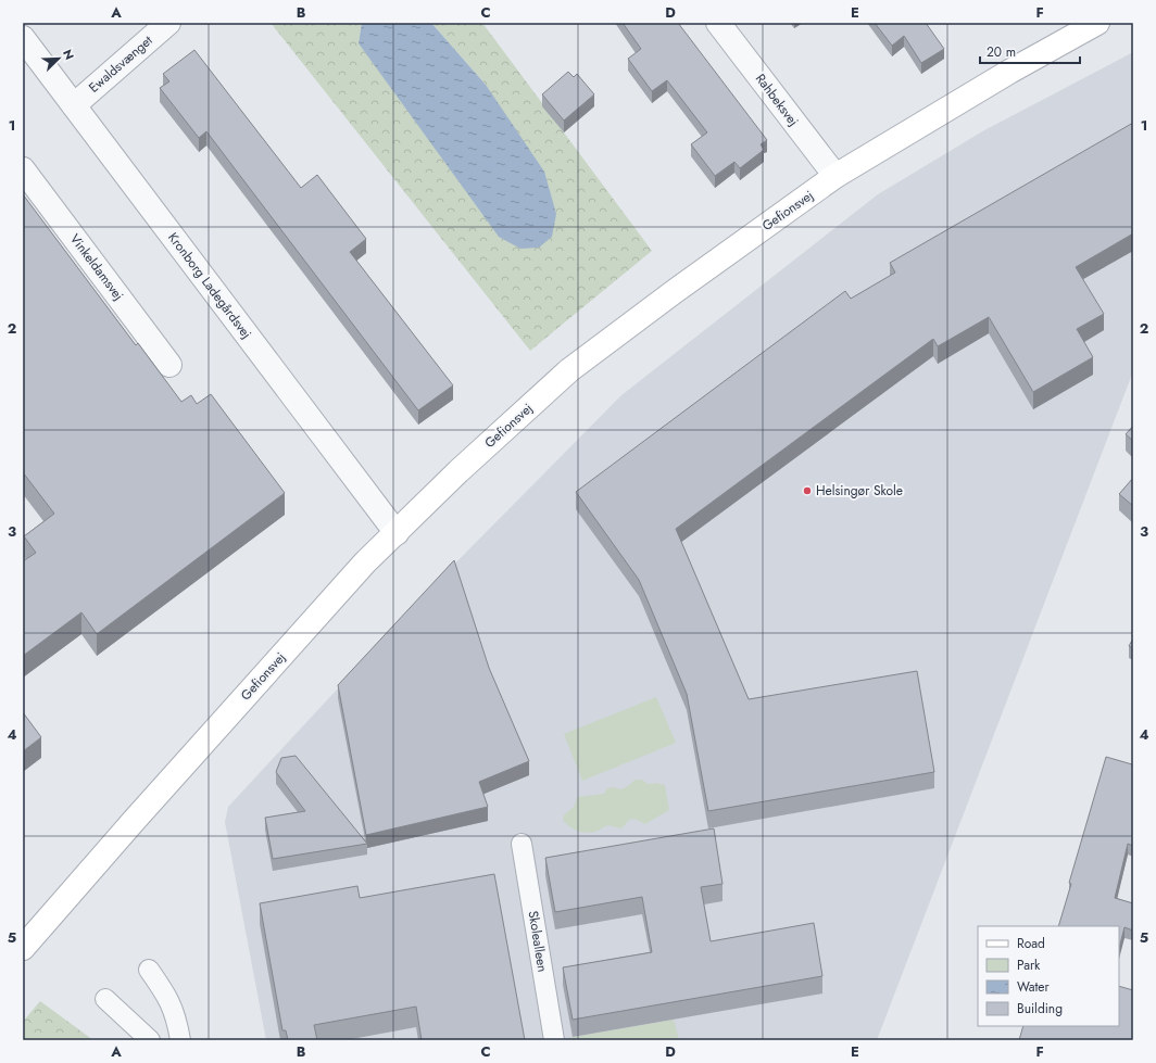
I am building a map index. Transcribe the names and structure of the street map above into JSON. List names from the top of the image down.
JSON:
{
  "streets": {
    "main road": ["Gefionsvej"],
    "street": [
      "Ewaldsvænget",
      "Rahbeksvej",
      "Vinkeldamsvej",
      "Kronborg Ladegårdsvej"
    ],
    "lane": ["Skolealleen"]
  },
  "crossings": [
    ["Ewaldsvænget", "Kronborg Ladegårdsvej"],
    ["Rahbeksvej", "Gefionsvej"],
    ["Gefionsvej", "Kronborg Ladegårdsvej"]
  ],
  "places": ["Helsingør Skole"],
  "legend": [
    "Road",
    "Park",
    "Water",
    "Building"
  ],
  "scale_bar": "20 m",
  "north": "top right",
  "grid": {
    "columns": [
      "A",
      "B",
      "C",
      "D",
      "E",
      "F"
    ],
    "rows": [
      "1",
      "2",
      "3",
      "4",
      "5"
    ]
  }
}
